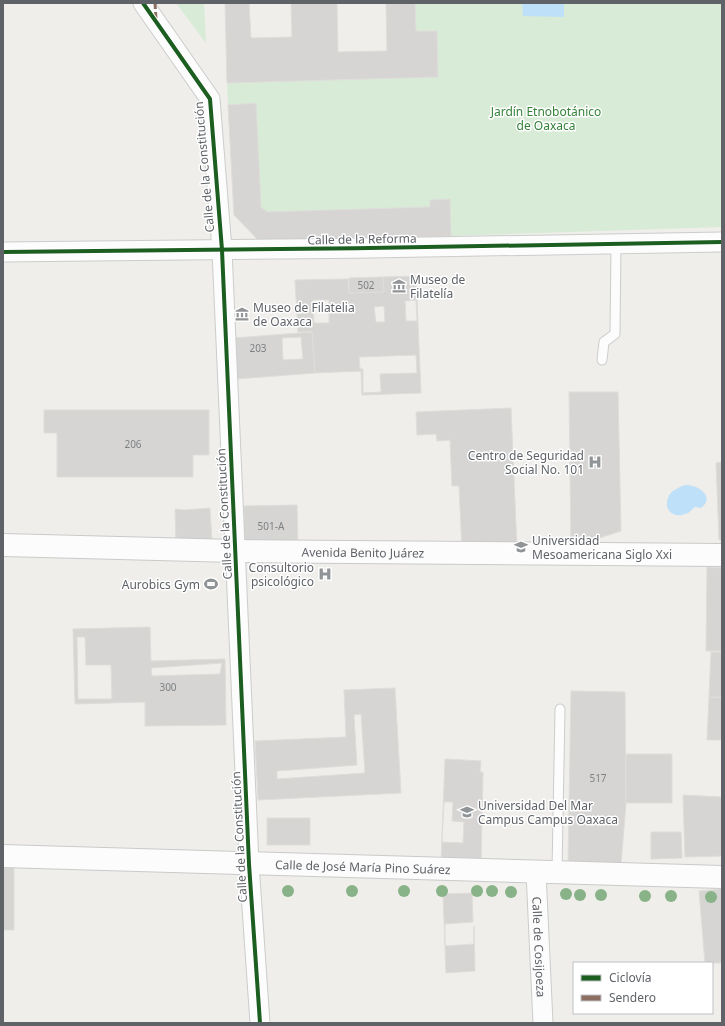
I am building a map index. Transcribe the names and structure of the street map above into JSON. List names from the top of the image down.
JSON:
{
  "streets": {
    "main road": ["Avenida Benito Juárez", "Calle de José María Pino Suárez"],
    "street": ["Calle de la Constitución", "Calle de la Reforma", "Calle de Cosijoeza"]
  },
  "crossings": [
    ["Calle de la Constitución", "Calle de la Reforma"],
    ["Calle de la Constitución", "Avenida Benito Juárez"],
    ["Calle de la Constitución", "Calle de José María Pino Suárez"],
    ["Calle de José María Pino Suárez", "Calle de Cosijoeza"]
  ],
  "parks": ["Jardín Etnobotánico de Oaxaca"],
  "places": {
    "museum": ["Museo de Filatelía", "Museo de Filatelia de Oaxaca"],
    "hospital": ["Centro de Seguridad Social No. 101", "Consultorio psicológico"],
    "school or university": ["Universidad Mesoamericana Siglo Xxi", "Universidad Del Mar Campus Campus Oaxaca"],
    "sports": ["Aurobics Gym"]
  },
  "house_numbers": [
    "502",
    "203",
    "206",
    "501-A",
    "300",
    "517"
  ],
  "legend": ["Ciclovía", "Sendero"]
}
